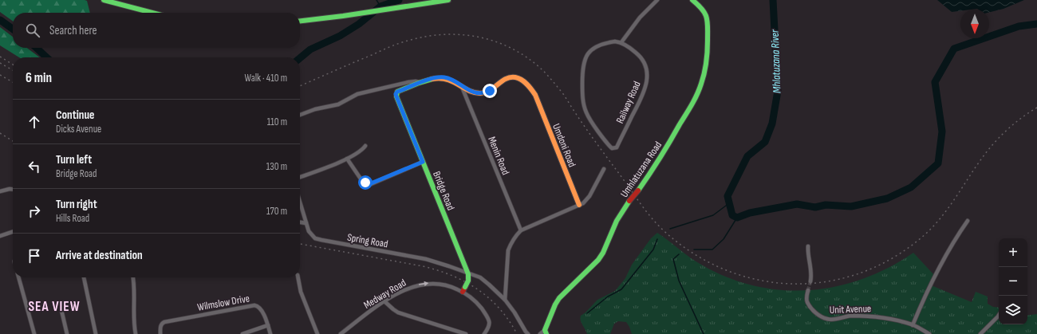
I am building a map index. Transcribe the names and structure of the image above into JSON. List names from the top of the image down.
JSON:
{
  "streets": {
    "street": [
      "Railway Road",
      "Umdoni Road",
      "Menin Road",
      "Umhlatuzana Road",
      "Bridge Road",
      "Spring Road",
      "Medway Road",
      "Wilmslow Drive",
      "Unit Avenue"
    ]
  },
  "crossings": [
    ["Umdoni Road", "Menin Road"],
    ["Bridge Road", "Spring Road"]
  ],
  "one_way": ["Medway Road"],
  "districts": ["SEA VIEW"],
  "water": ["Mhlatuzana River"],
  "north": "bottom",
  "page": {
    "search": "Search here",
    "heading": ["6 min", "Walk · 410 m"],
    "list": [
      ["Continue", "Dicks Avenue", "110 m"],
      ["Turn left", "Bridge Road", "130 m"],
      ["Turn right", "Hills Road", "170 m"],
      "Arrive at destination"
    ],
    "map_buttons": ["+", "−"]
  }
}
